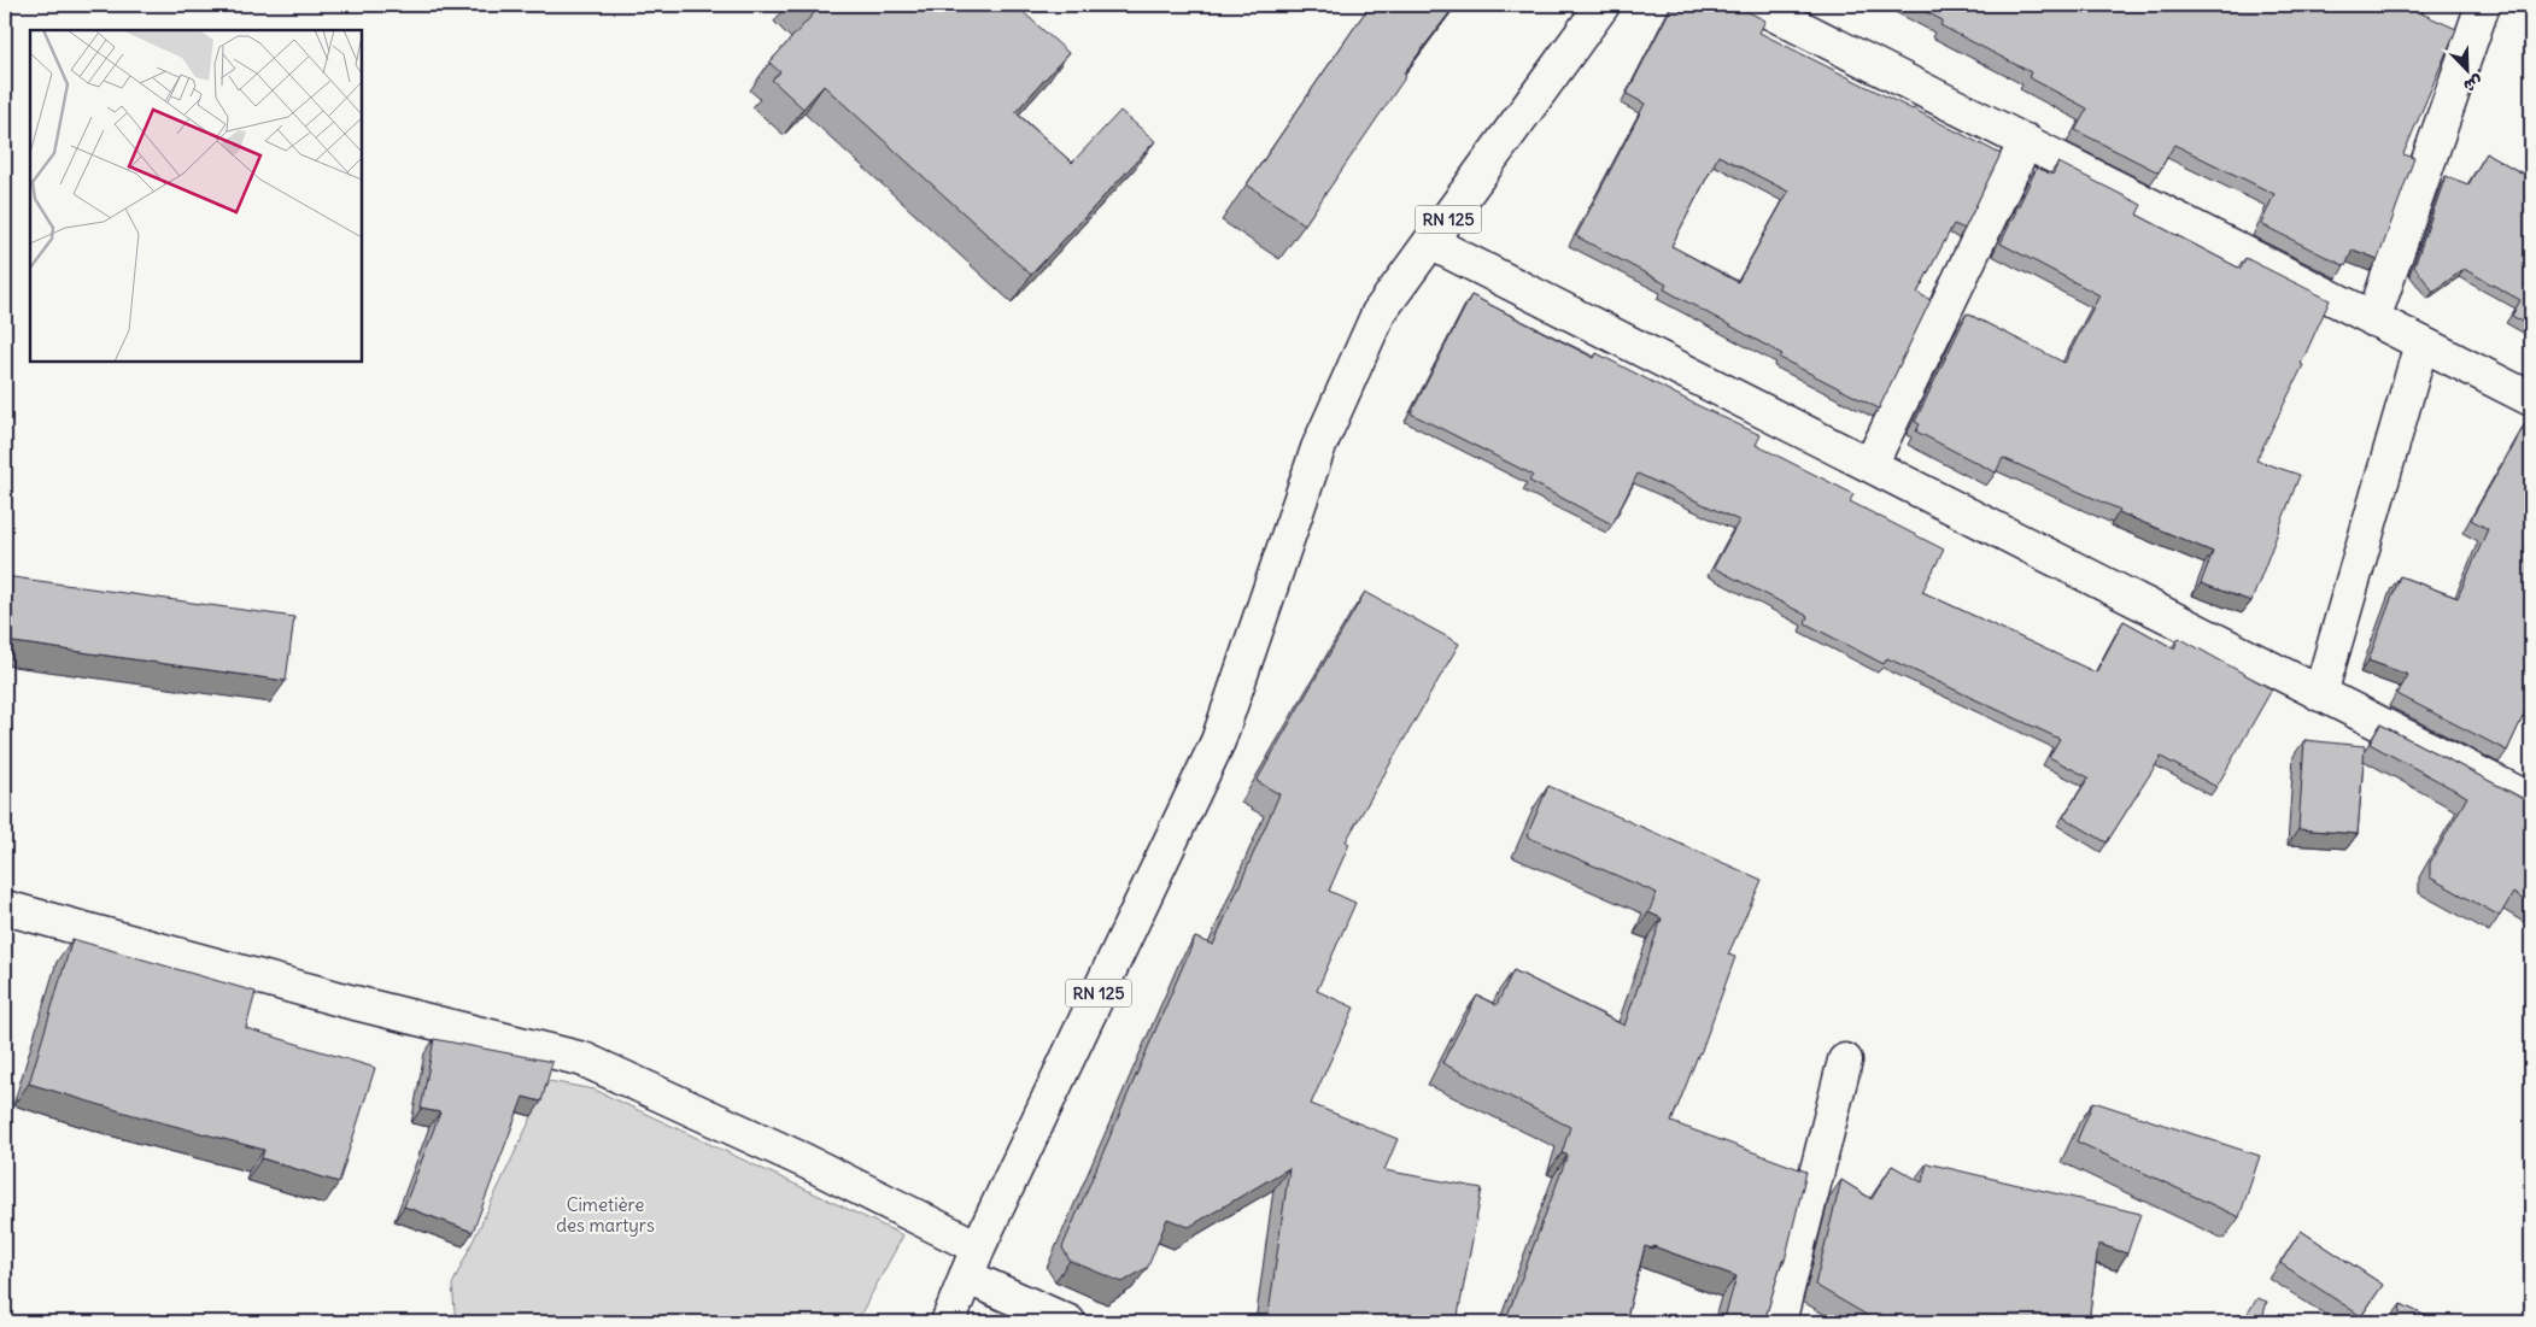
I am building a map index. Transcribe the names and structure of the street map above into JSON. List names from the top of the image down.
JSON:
{
  "streets": {
    "street": ["RN 125"]
  },
  "parks": ["Cimetière des martyrs"],
  "north": "bottom right"
}
